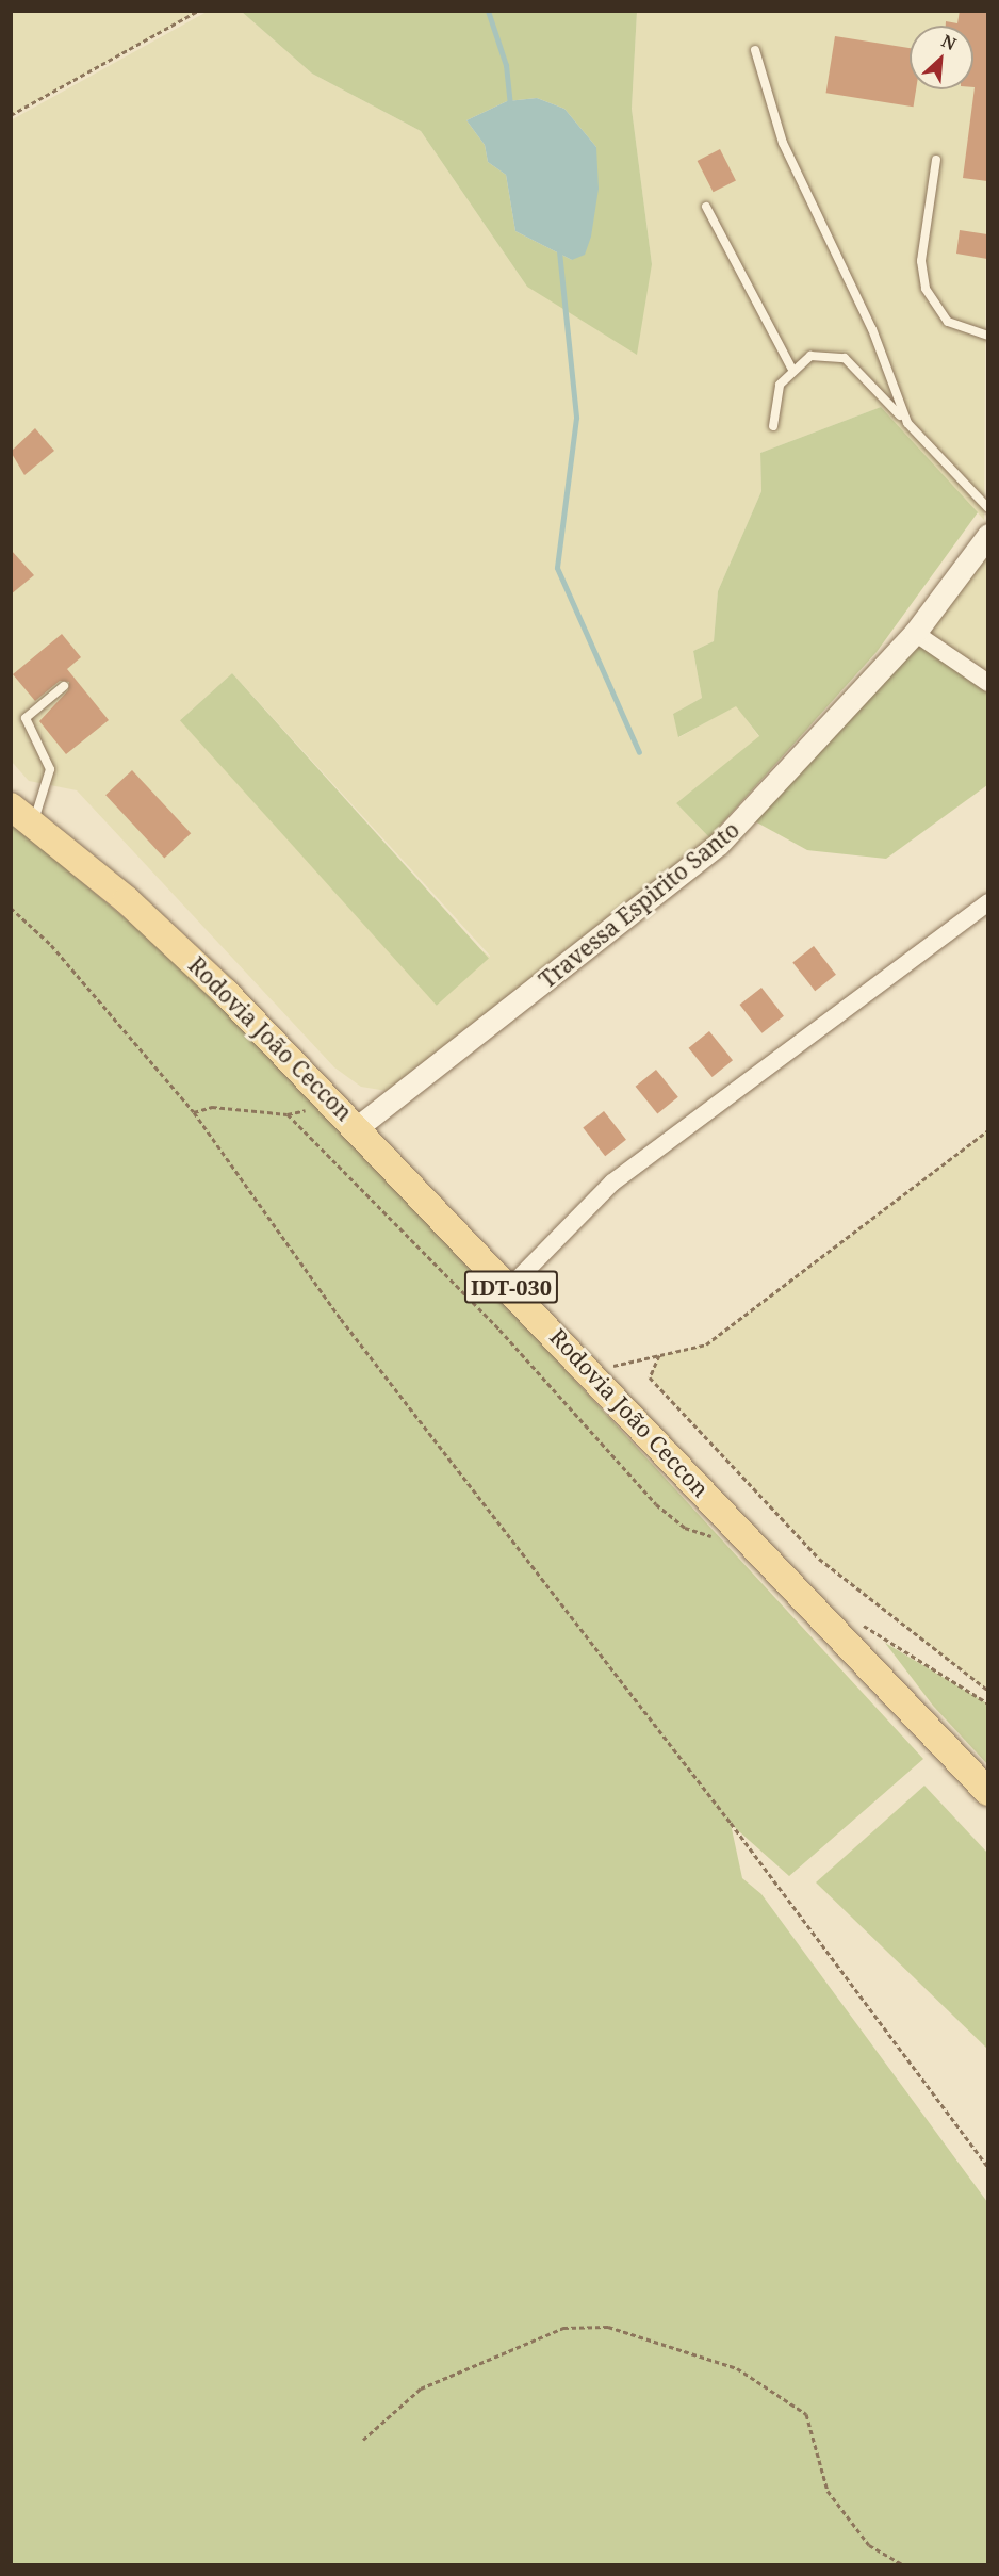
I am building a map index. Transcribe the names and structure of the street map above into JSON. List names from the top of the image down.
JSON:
{
  "streets": {
    "main road": ["Rodovia João Ceccon", "IDT-030"],
    "street": ["Travessa Espirito Santo"]
  },
  "crossings": [
    ["Travessa Espirito Santo", "Rodovia João Ceccon"]
  ],
  "north": "top right"
}
